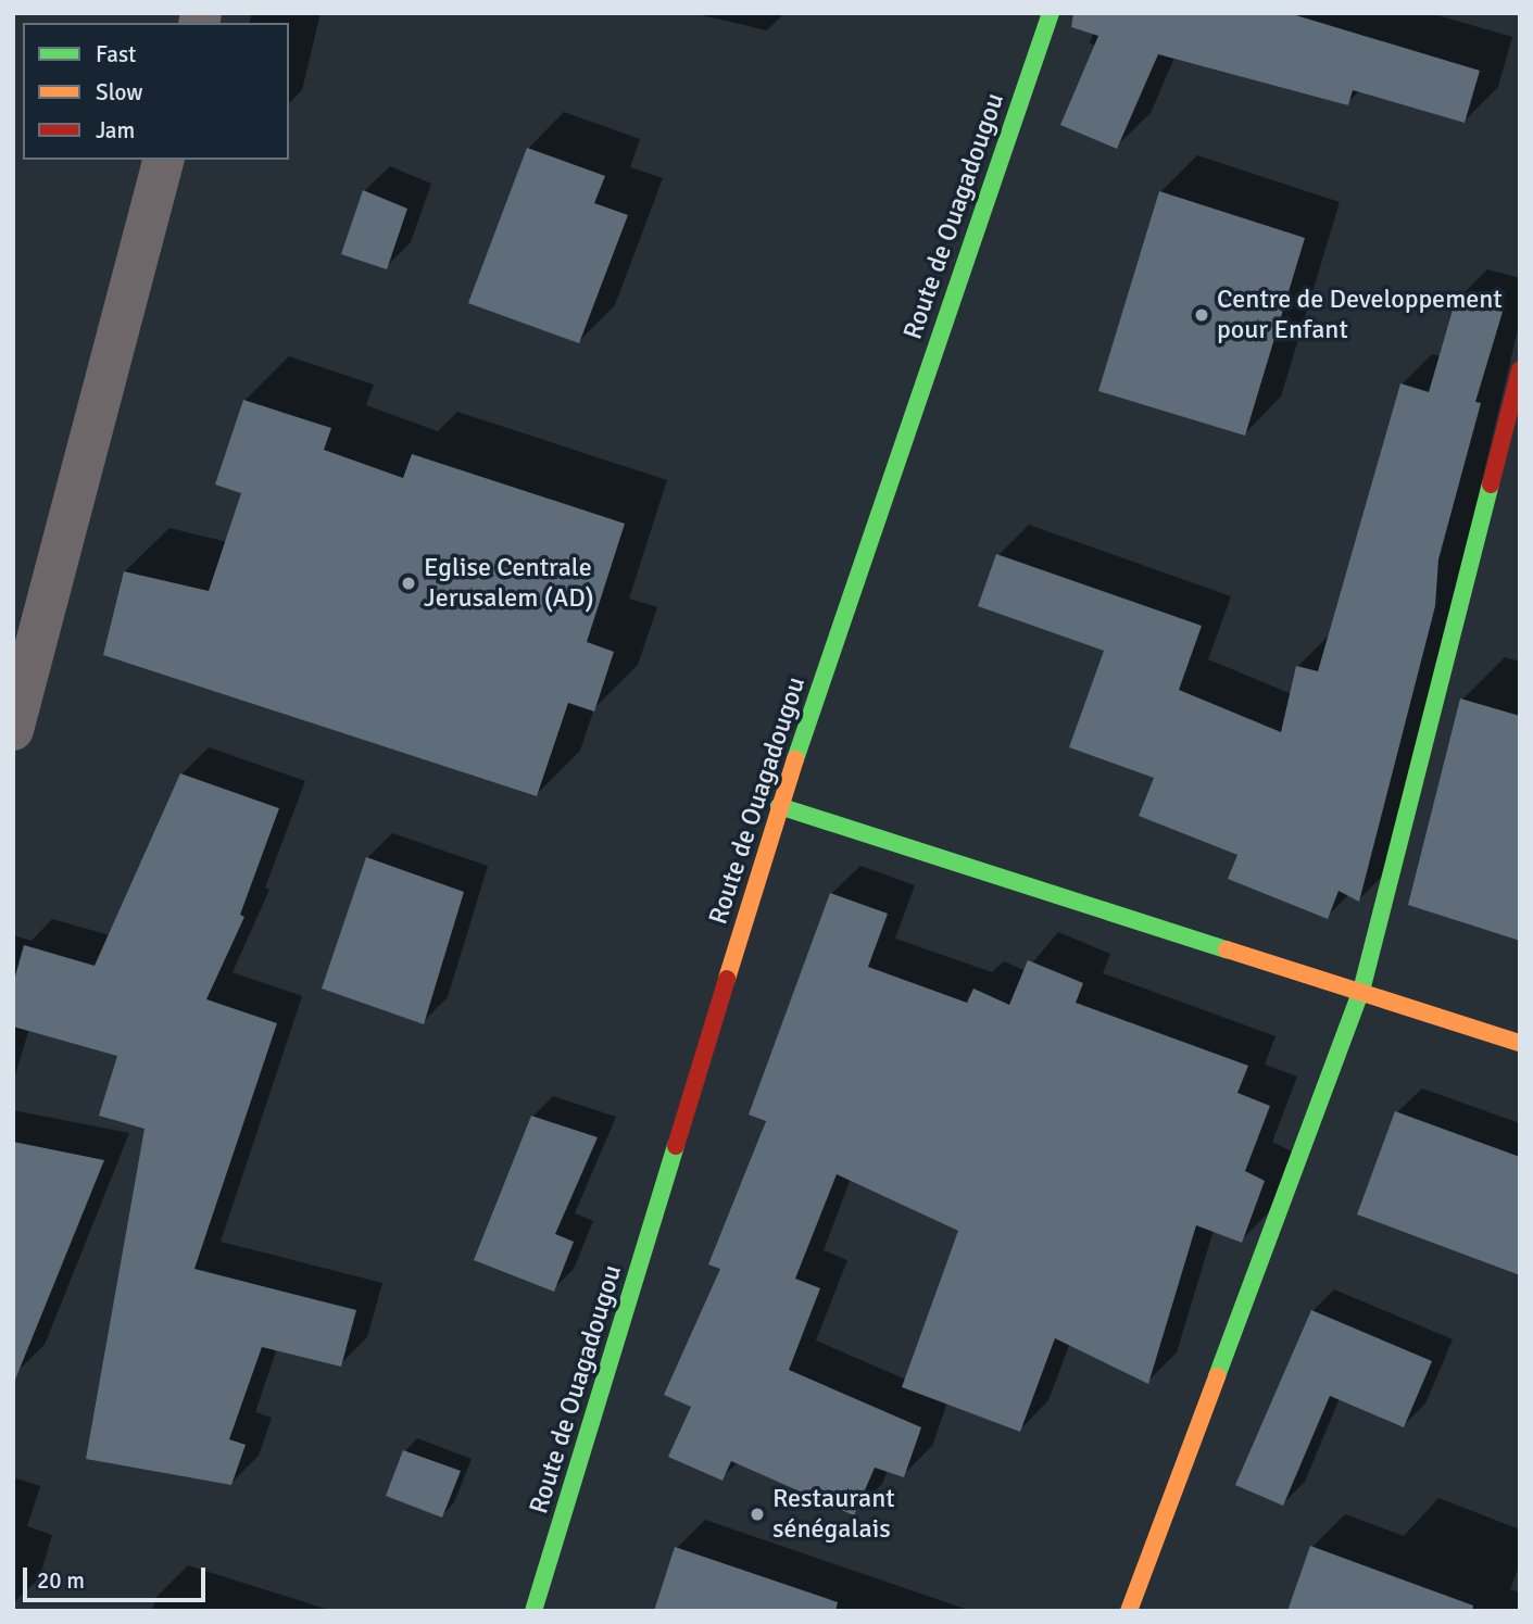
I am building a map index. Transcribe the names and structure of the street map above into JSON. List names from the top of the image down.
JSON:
{
  "streets": {
    "street": ["Route de Ouagadougou"]
  },
  "places": ["Centre de Developpement pour Enfant", "Eglise Centrale Jerusalem (AD)", "Restaurant sénégalais"],
  "legend": ["Fast", "Slow", "Jam"],
  "scale_bar": "20 m"
}
